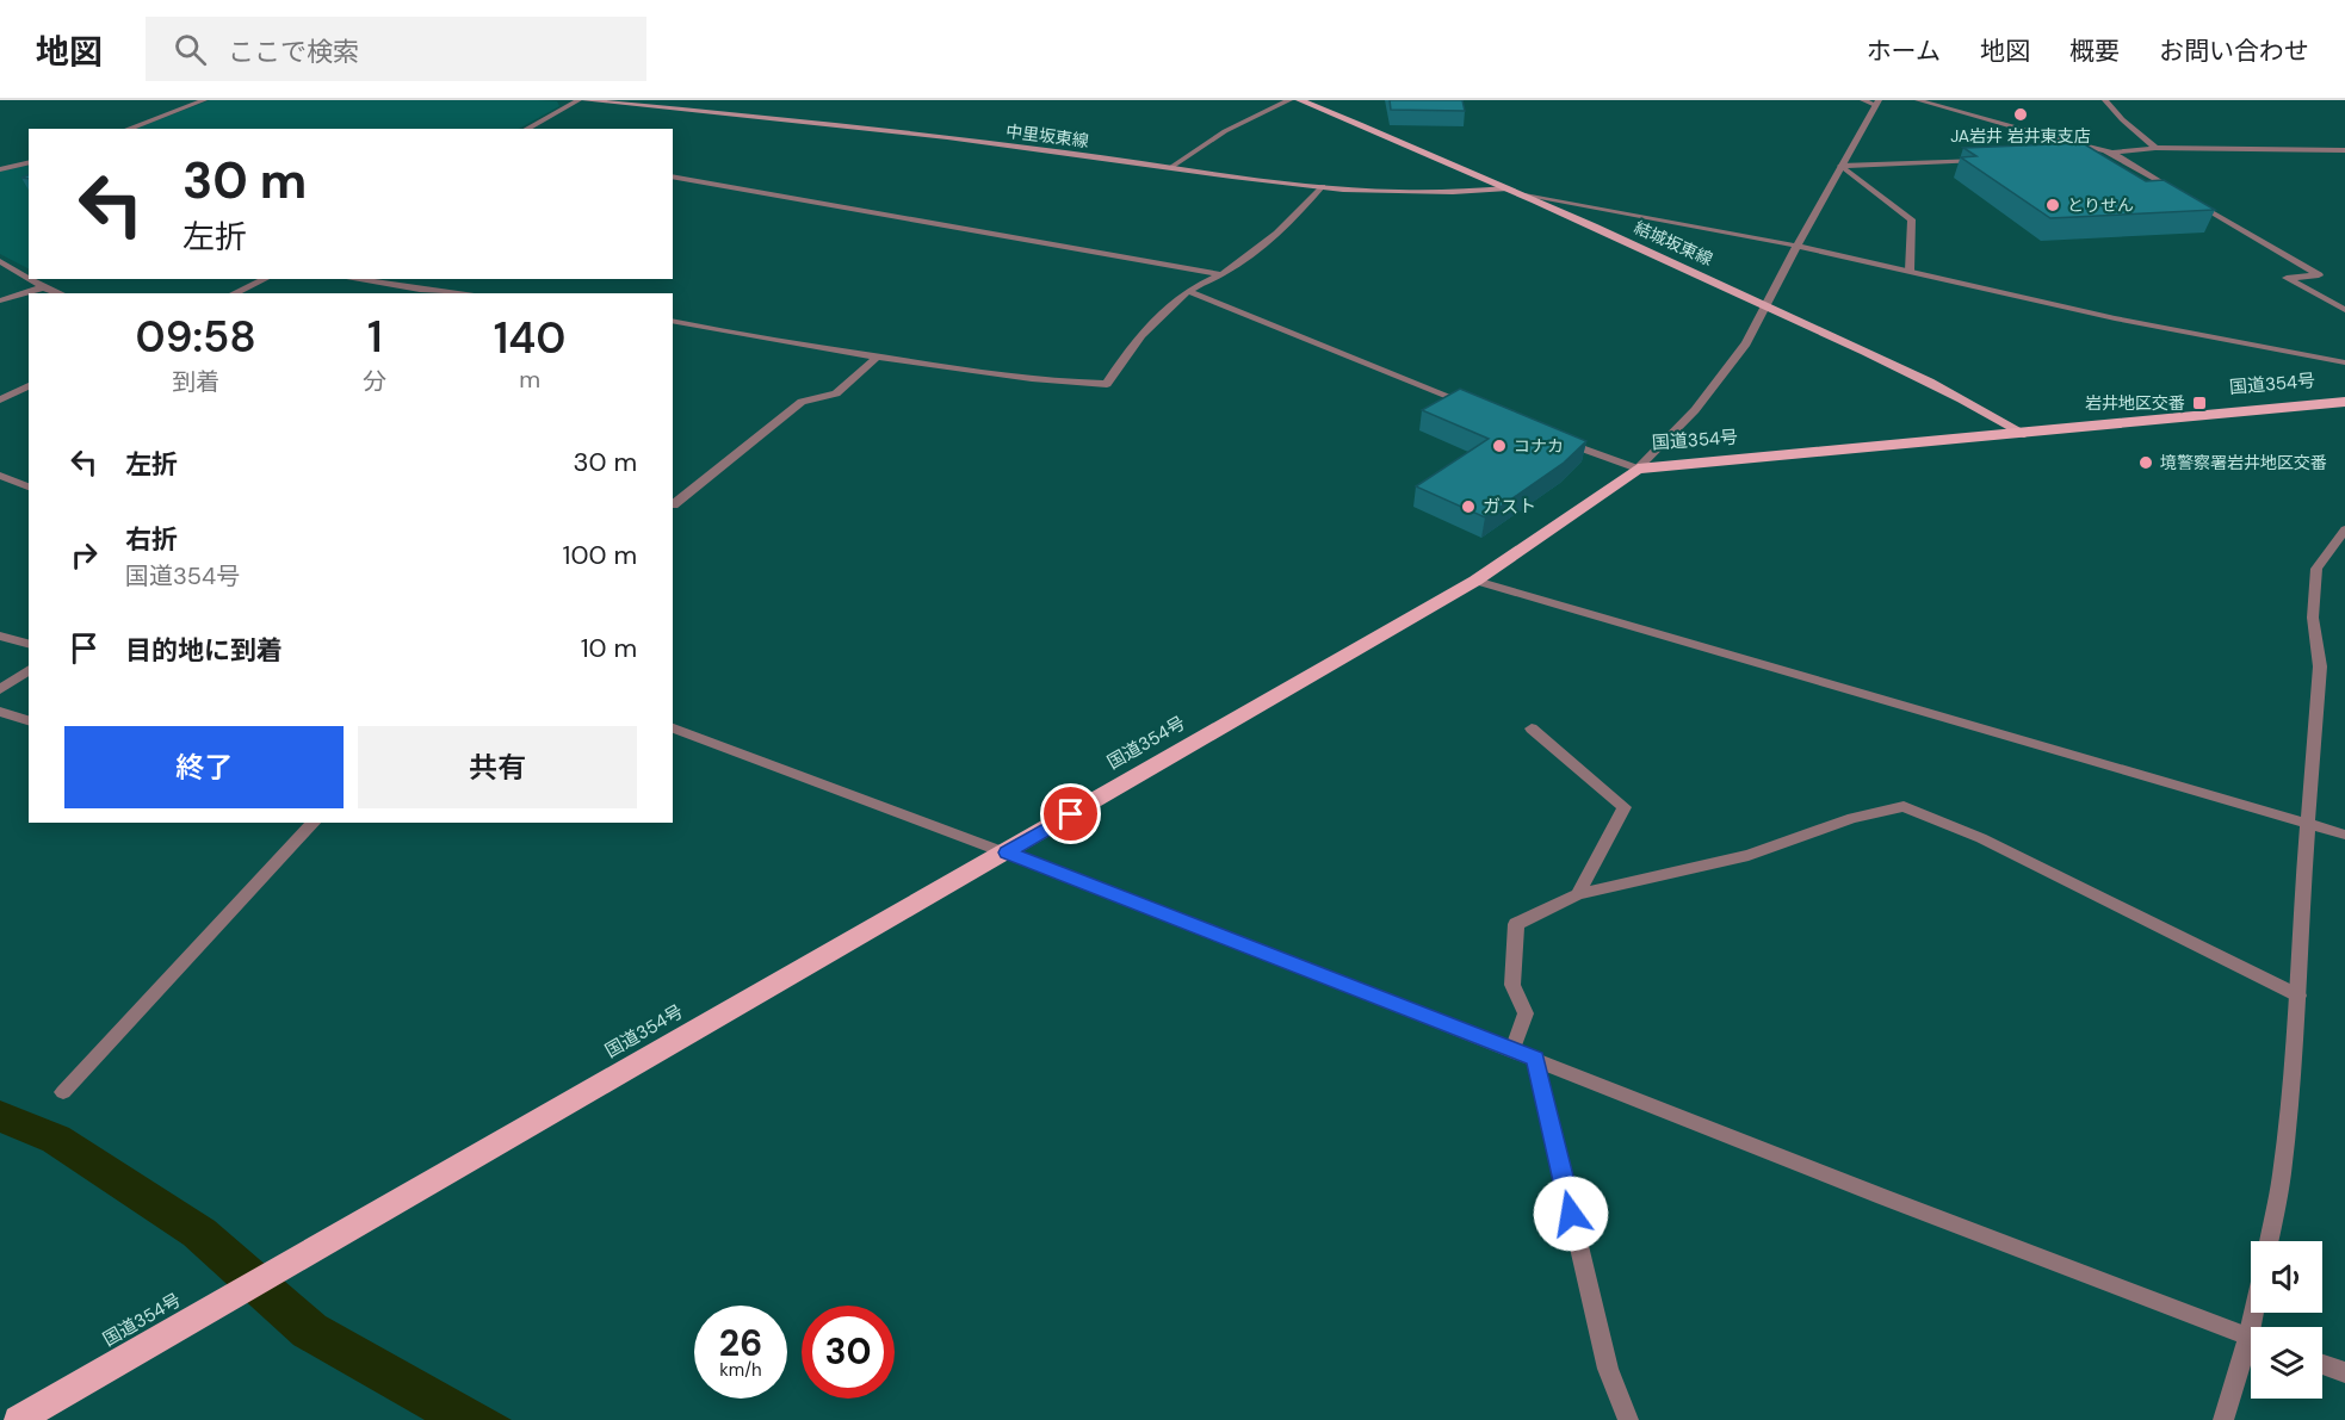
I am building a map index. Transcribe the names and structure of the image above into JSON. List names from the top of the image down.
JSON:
{
  "streets": {
    "highway": ["国道354号"],
    "main road": ["中里坂東線", "結城坂東線"]
  },
  "crossings": [
    ["中里坂東線", "結城坂東線"],
    ["結城坂東線", "国道354号"]
  ],
  "places": {
    "other": [
      "JA岩井 岩井東支店",
      "とりせん",
      "コナカ",
      "境警察署岩井地区交番",
      "ガスト"
    ],
    "transit": ["岩井地区交番"]
  },
  "page": {
    "header": "地図",
    "search": "ここで検索",
    "nav": [
      "ホーム",
      "地図",
      "概要",
      "お問い合わせ"
    ],
    "turn": ["30 m", "左折"],
    "eta": [
      "09:58",
      "到着",
      "1",
      "分",
      "140",
      "m"
    ],
    "list": [
      {
        "name": "左折",
        "value": "30 m"
      },
      {
        "name": "右折",
        "note": "国道354号",
        "value": "100 m"
      },
      {
        "name": "目的地に到着",
        "value": "10 m"
      }
    ],
    "buttons": ["終了", "共有"],
    "speed": "26 km/h",
    "limit": "30"
  }
}
